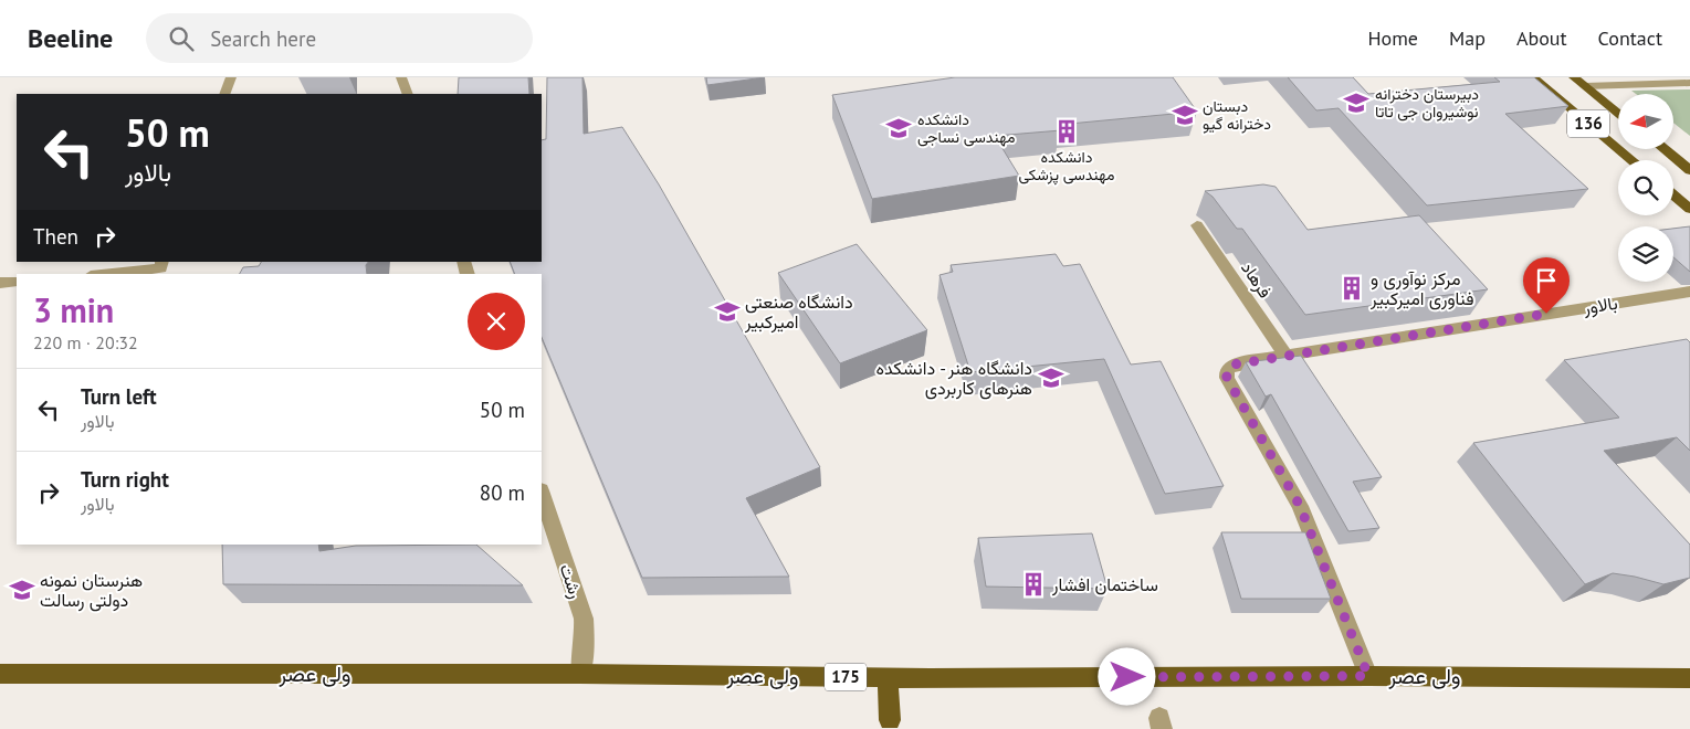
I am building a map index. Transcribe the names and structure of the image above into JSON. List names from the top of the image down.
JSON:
{
  "streets": {
    "main road": ["136", "ولی عصر", "175"],
    "street": ["فرهاد", "بالاور", "رشت"]
  },
  "crossings": [
    ["فرهاد", "بالاور"],
    ["بالاور", "ولی عصر"],
    ["رشت", "ولی عصر"]
  ],
  "places": {
    "school or university": [
      "دبیرستان دخترانه نوشیروان جی تاتا",
      "دبستان دخترانه گیو",
      "دانشکده مهندسی نساجی",
      "دانشگاه صنعتی امیرکبیر",
      "دانشگاه هنر - دانشکده هنرهای کاربردی",
      "هنرستان نمونه دولتی رسالت"
    ],
    "building": ["دانشکده مهندسی پزشکی", "مرکز نوآوری و فناوری امیرکبیر", "ساختمان افشار"]
  },
  "north": "left",
  "page": {
    "header": "Beeline",
    "search": "Search here",
    "nav": [
      "Home",
      "Map",
      "About",
      "Contact"
    ],
    "turn": ["50 m", "بالاور"],
    "then": "Then",
    "heading": ["3 min", "220 m · 20:32"],
    "list": [
      {
        "name": "Turn left",
        "note": "بالاور",
        "value": "50 m"
      },
      {
        "name": "Turn right",
        "note": "بالاور",
        "value": "80 m"
      }
    ]
  }
}
